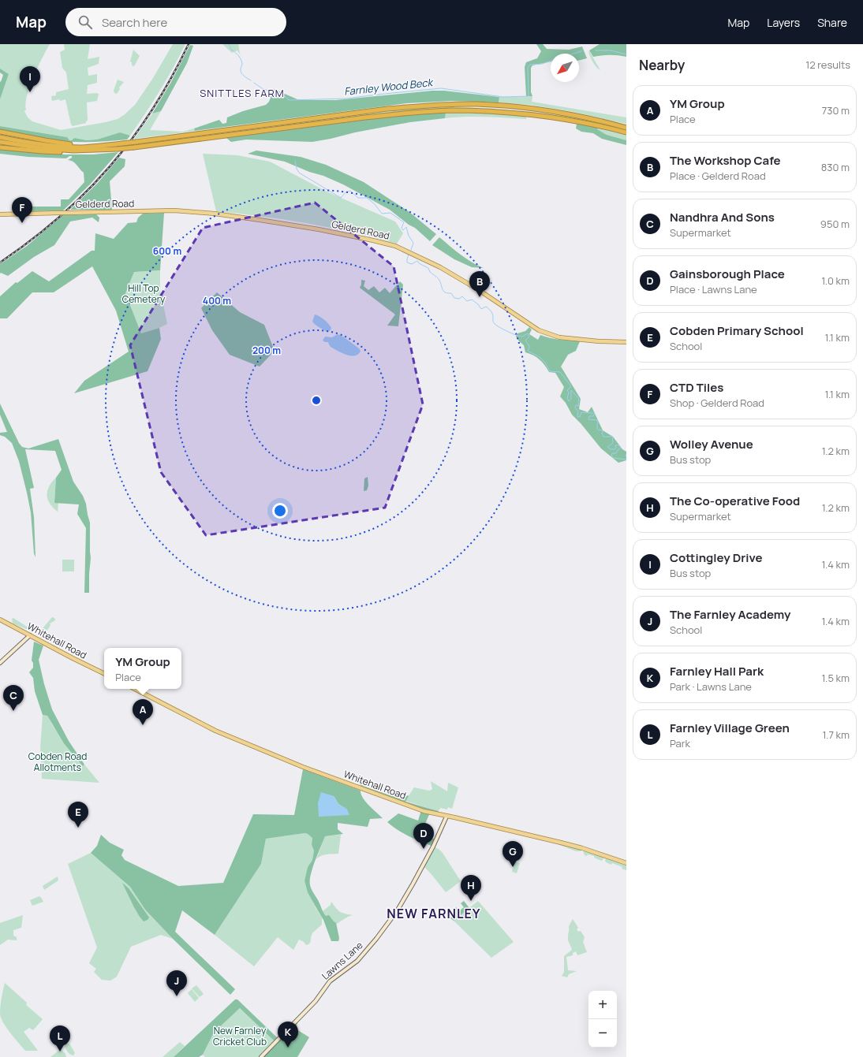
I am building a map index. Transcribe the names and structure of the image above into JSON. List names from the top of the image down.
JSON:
{
  "streets": {
    "main road": ["Gelderd Road", "Whitehall Road"],
    "street": ["Lawns Lane"]
  },
  "crossings": [
    ["Whitehall Road", "Lawns Lane"]
  ],
  "districts": ["SNITTLES FARM", "NEW FARNLEY"],
  "water": ["Farnley Wood Beck"],
  "parks": ["Hill Top Cemetery", "Cobden Road Allotments", "New Farnley Cricket Club"],
  "north": "bottom left",
  "page": {
    "header": "Map",
    "search": "Search here",
    "nav": ["Map", "Layers", "Share"],
    "heading": ["Nearby", "12 results"],
    "pins": [
      "I",
      "F",
      "B",
      "C",
      "A",
      "E",
      "D",
      "G",
      "H",
      "J",
      "K",
      "L"
    ],
    "list": [
      {
        "mark": "A",
        "name": "YM Group",
        "note": "Place",
        "value": "730 m"
      },
      {
        "mark": "B",
        "name": "The Workshop Cafe",
        "note": "Place · Gelderd Road",
        "value": "830 m"
      },
      {
        "mark": "C",
        "name": "Nandhra And Sons",
        "note": "Supermarket",
        "value": "950 m"
      },
      {
        "mark": "D",
        "name": "Gainsborough Place",
        "note": "Place · Lawns Lane",
        "value": "1.0 km"
      },
      {
        "mark": "E",
        "name": "Cobden Primary School",
        "note": "School",
        "value": "1.1 km"
      },
      {
        "mark": "F",
        "name": "CTD Tiles",
        "note": "Shop · Gelderd Road",
        "value": "1.1 km"
      },
      {
        "mark": "G",
        "name": "Wolley Avenue",
        "note": "Bus stop",
        "value": "1.2 km"
      },
      {
        "mark": "H",
        "name": "The Co-operative Food",
        "note": "Supermarket",
        "value": "1.2 km"
      },
      {
        "mark": "I",
        "name": "Cottingley Drive",
        "note": "Bus stop",
        "value": "1.4 km"
      },
      {
        "mark": "J",
        "name": "The Farnley Academy",
        "note": "School",
        "value": "1.4 km"
      },
      {
        "mark": "K",
        "name": "Farnley Hall Park",
        "note": "Park · Lawns Lane",
        "value": "1.5 km"
      },
      {
        "mark": "L",
        "name": "Farnley Village Green",
        "note": "Park",
        "value": "1.7 km"
      }
    ],
    "popup": ["YM Group", "Place"],
    "map_buttons": ["+", "−"]
  },
  "rings": ["600 m", "400 m", "200 m"]
}
